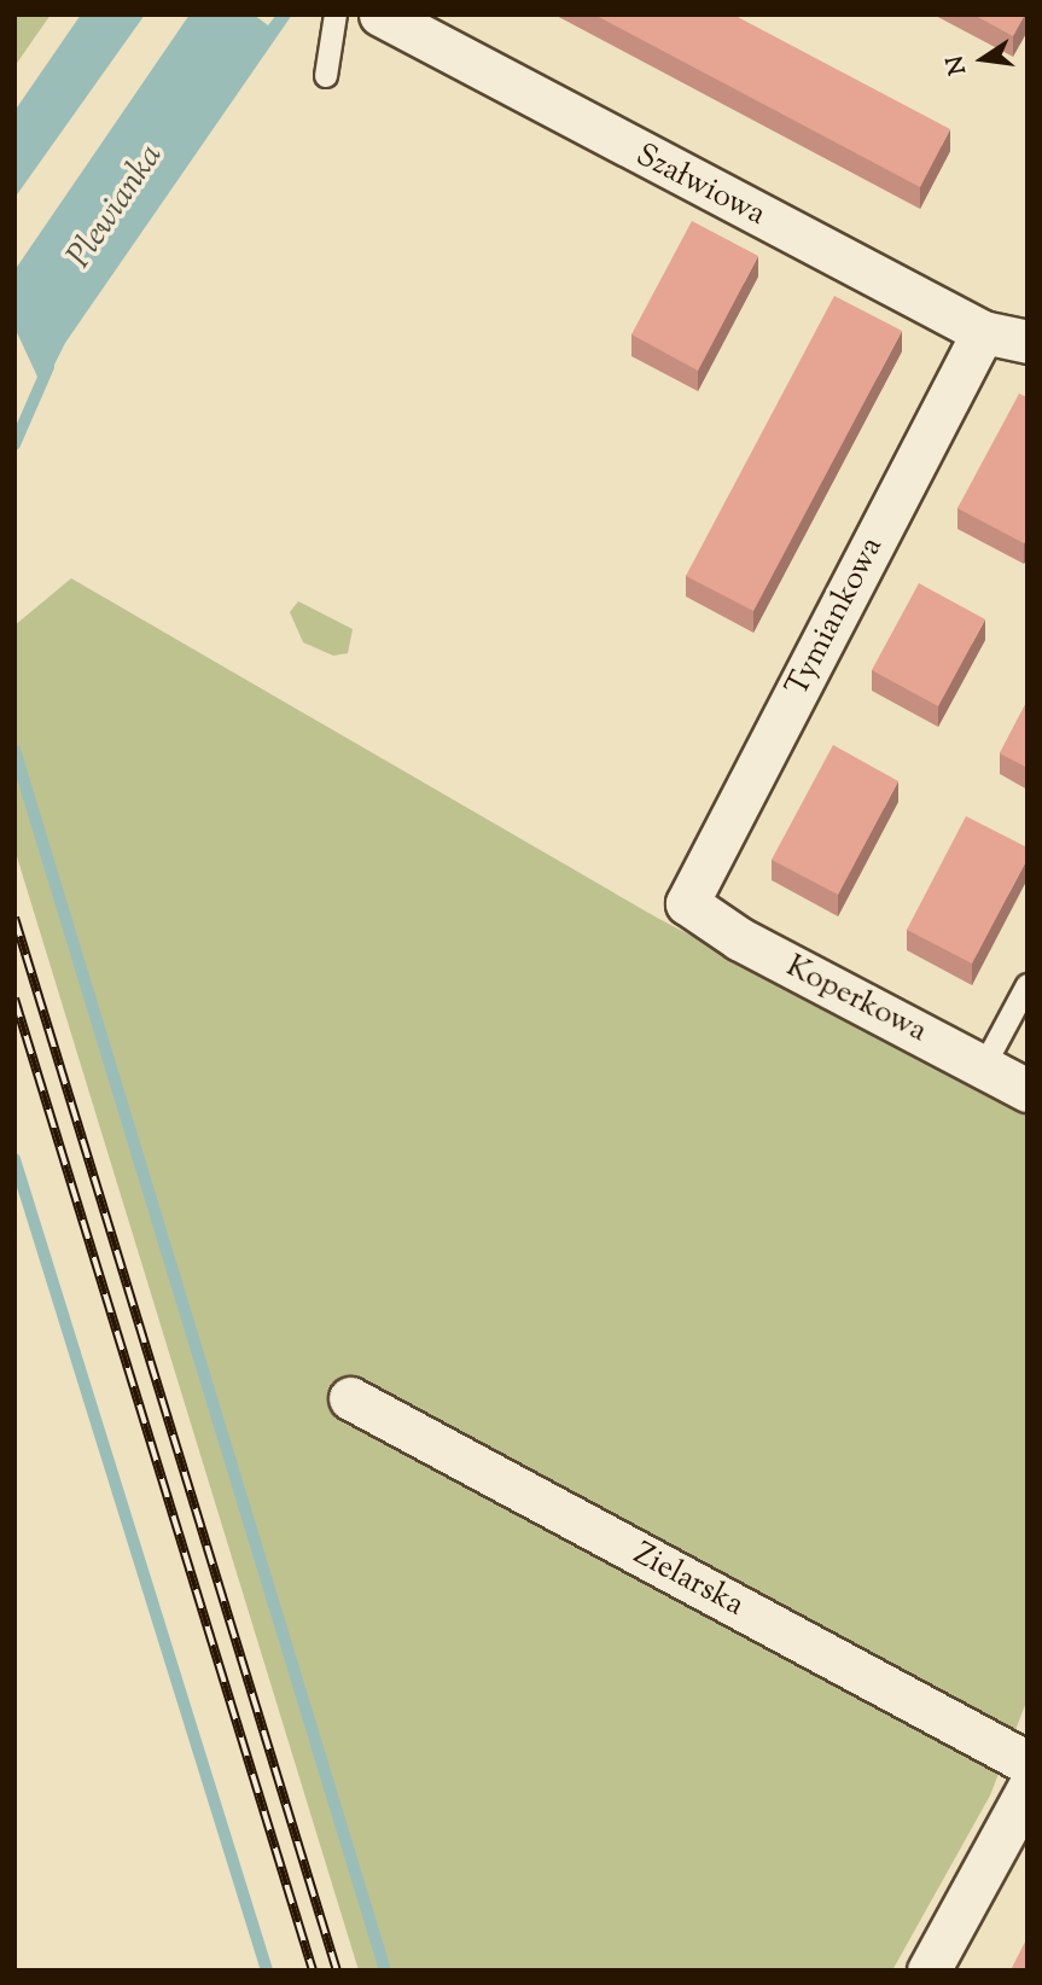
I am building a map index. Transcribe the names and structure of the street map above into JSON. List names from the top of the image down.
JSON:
{
  "streets": {
    "street": [
      "Szałwiowa",
      "Tymiankowa",
      "Koperkowa",
      "Zielarska"
    ]
  },
  "crossings": [
    ["Szałwiowa", "Tymiankowa"],
    ["Tymiankowa", "Koperkowa"]
  ],
  "water": ["Plewianka"],
  "north": "left"
}
